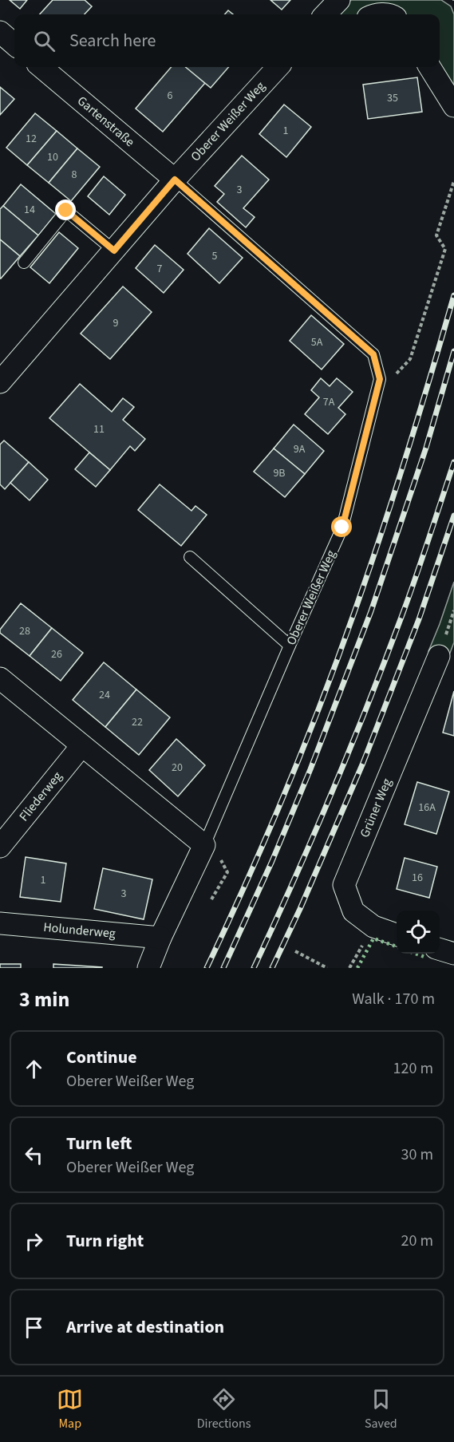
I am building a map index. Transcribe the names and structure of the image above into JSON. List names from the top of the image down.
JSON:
{
  "streets": {
    "street": [
      "Gartenstraße",
      "Oberer Weißer Weg",
      "Fliederweg",
      "Grüner Weg",
      "Holunderweg"
    ]
  },
  "crossings": [
    ["Gartenstraße", "Oberer Weißer Weg"],
    ["Oberer Weißer Weg", "Holunderweg"]
  ],
  "house_numbers": [
    "6",
    "35",
    "1",
    "12",
    "10",
    "8",
    "3",
    "14",
    "5",
    "7",
    "9",
    "5A",
    "7A",
    "11",
    "9A",
    "9B",
    "28",
    "26",
    "24",
    "22",
    "20",
    "16A",
    "16",
    "1",
    "3"
  ],
  "page": {
    "search": "Search here",
    "heading": ["3 min", "Walk · 170 m"],
    "list": [
      ["Continue", "Oberer Weißer Weg", "120 m"],
      ["Turn left", "Oberer Weißer Weg", "30 m"],
      ["Turn right", "20 m"],
      "Arrive at destination"
    ],
    "nav": ["Map", "Directions", "Saved"]
  }
}
